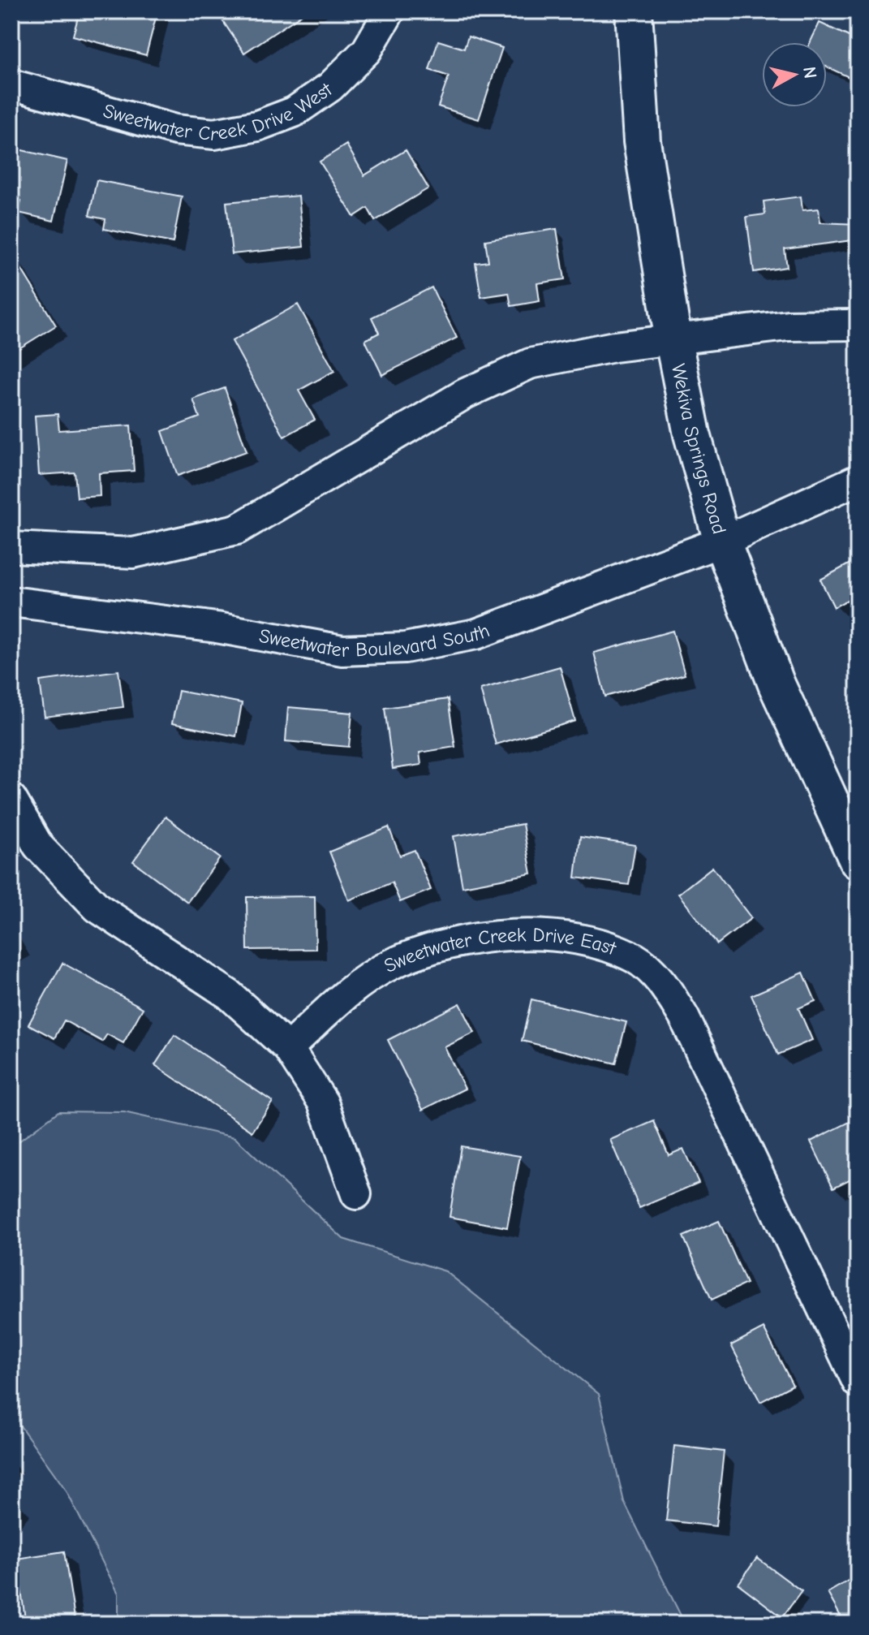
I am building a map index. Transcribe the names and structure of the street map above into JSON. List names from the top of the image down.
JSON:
{
  "streets": {
    "main road": ["Wekiva Springs Road"],
    "street": ["Sweetwater Creek Drive West", "Sweetwater Boulevard South", "Sweetwater Creek Drive East"]
  },
  "crossings": [
    ["Wekiva Springs Road", "Sweetwater Boulevard South"]
  ],
  "north": "right"
}
